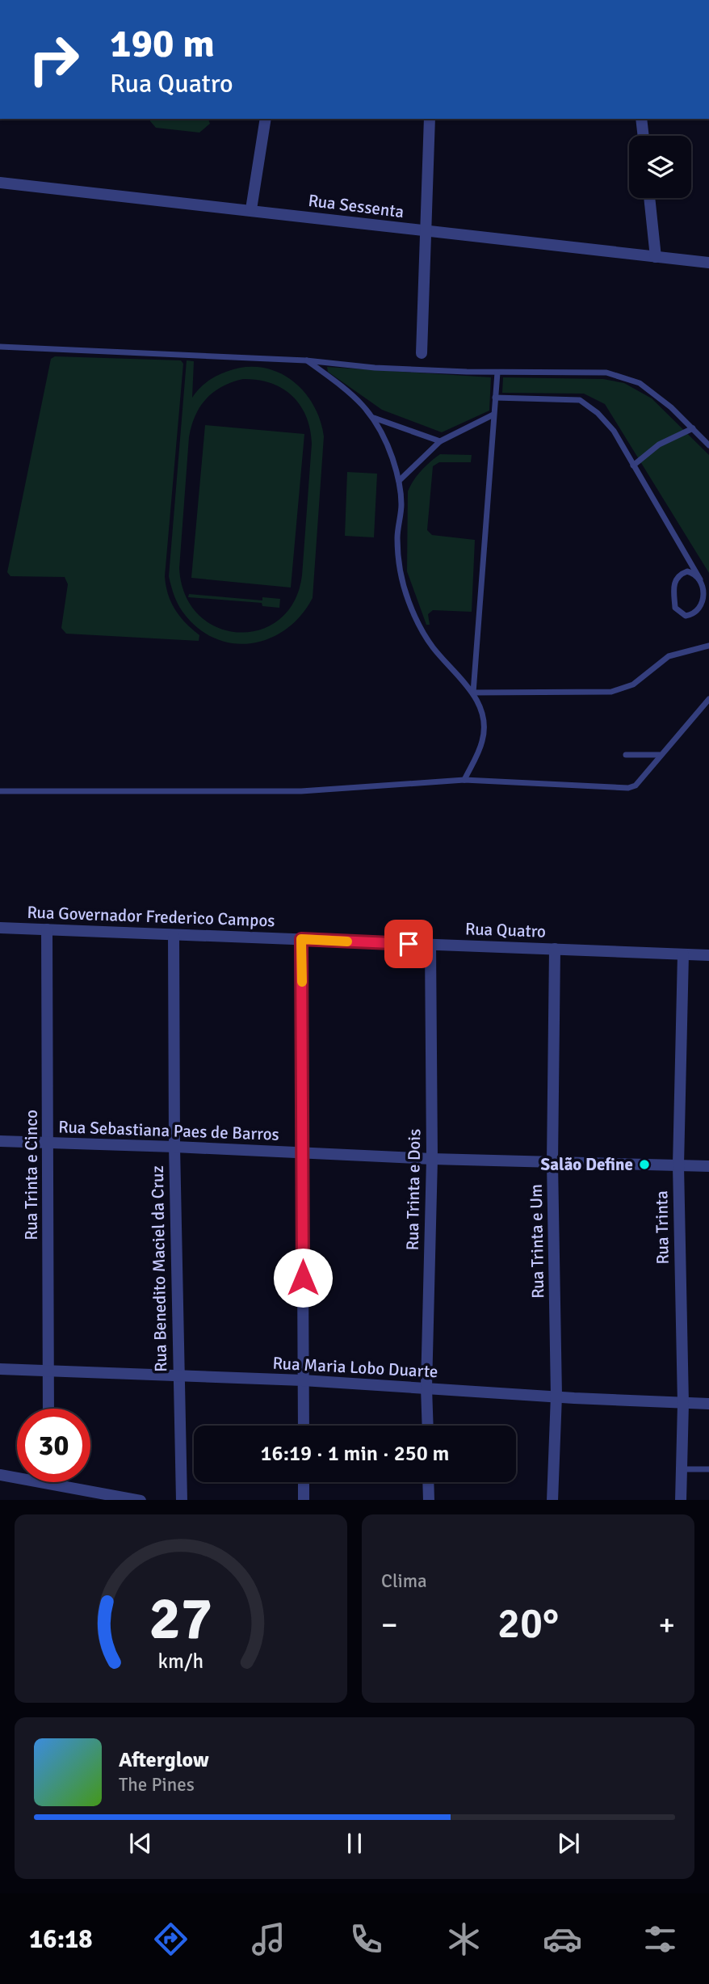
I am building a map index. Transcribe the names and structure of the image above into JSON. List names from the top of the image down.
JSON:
{
  "streets": {
    "street": [
      "Rua Sessenta",
      "Rua Governador Frederico Campos",
      "Rua Quatro",
      "Rua Sebastiana Paes de Barros",
      "Rua Trinta e Cinco",
      "Rua Trinta e Dois",
      "Rua Trinta",
      "Rua Trinta e Um",
      "Rua Benedito Maciel da Cruz",
      "Rua Maria Lobo Duarte"
    ]
  },
  "crossings": [
    ["Rua Governador Frederico Campos", "Rua Quatro"],
    ["Rua Governador Frederico Campos", "Rua Trinta e Cinco"],
    ["Rua Governador Frederico Campos", "Rua Benedito Maciel da Cruz"],
    ["Rua Quatro", "Rua Trinta e Dois"],
    ["Rua Quatro", "Rua Trinta"],
    ["Rua Quatro", "Rua Trinta e Um"],
    ["Rua Sebastiana Paes de Barros", "Rua Trinta e Cinco"],
    ["Rua Sebastiana Paes de Barros", "Rua Trinta e Dois"],
    ["Rua Sebastiana Paes de Barros", "Rua Trinta"],
    ["Rua Sebastiana Paes de Barros", "Rua Trinta e Um"],
    ["Rua Sebastiana Paes de Barros", "Rua Benedito Maciel da Cruz"],
    ["Rua Trinta e Cinco", "Rua Maria Lobo Duarte"],
    ["Rua Trinta e Dois", "Rua Maria Lobo Duarte"],
    ["Rua Trinta", "Rua Maria Lobo Duarte"],
    ["Rua Trinta e Um", "Rua Maria Lobo Duarte"],
    ["Rua Benedito Maciel da Cruz", "Rua Maria Lobo Duarte"]
  ],
  "places": ["Salão Define"],
  "page": {
    "turn": ["190 m", "Rua Quatro"],
    "limit": "30",
    "trip": "16:19 · 1 min · 250 m",
    "tile": "Clima",
    "heat": ["−", "20°", "+"],
    "song": ["Afterglow", "The Pines"],
    "tabs": "16:18",
    "gauge": ["27", "km/h"]
  }
}
